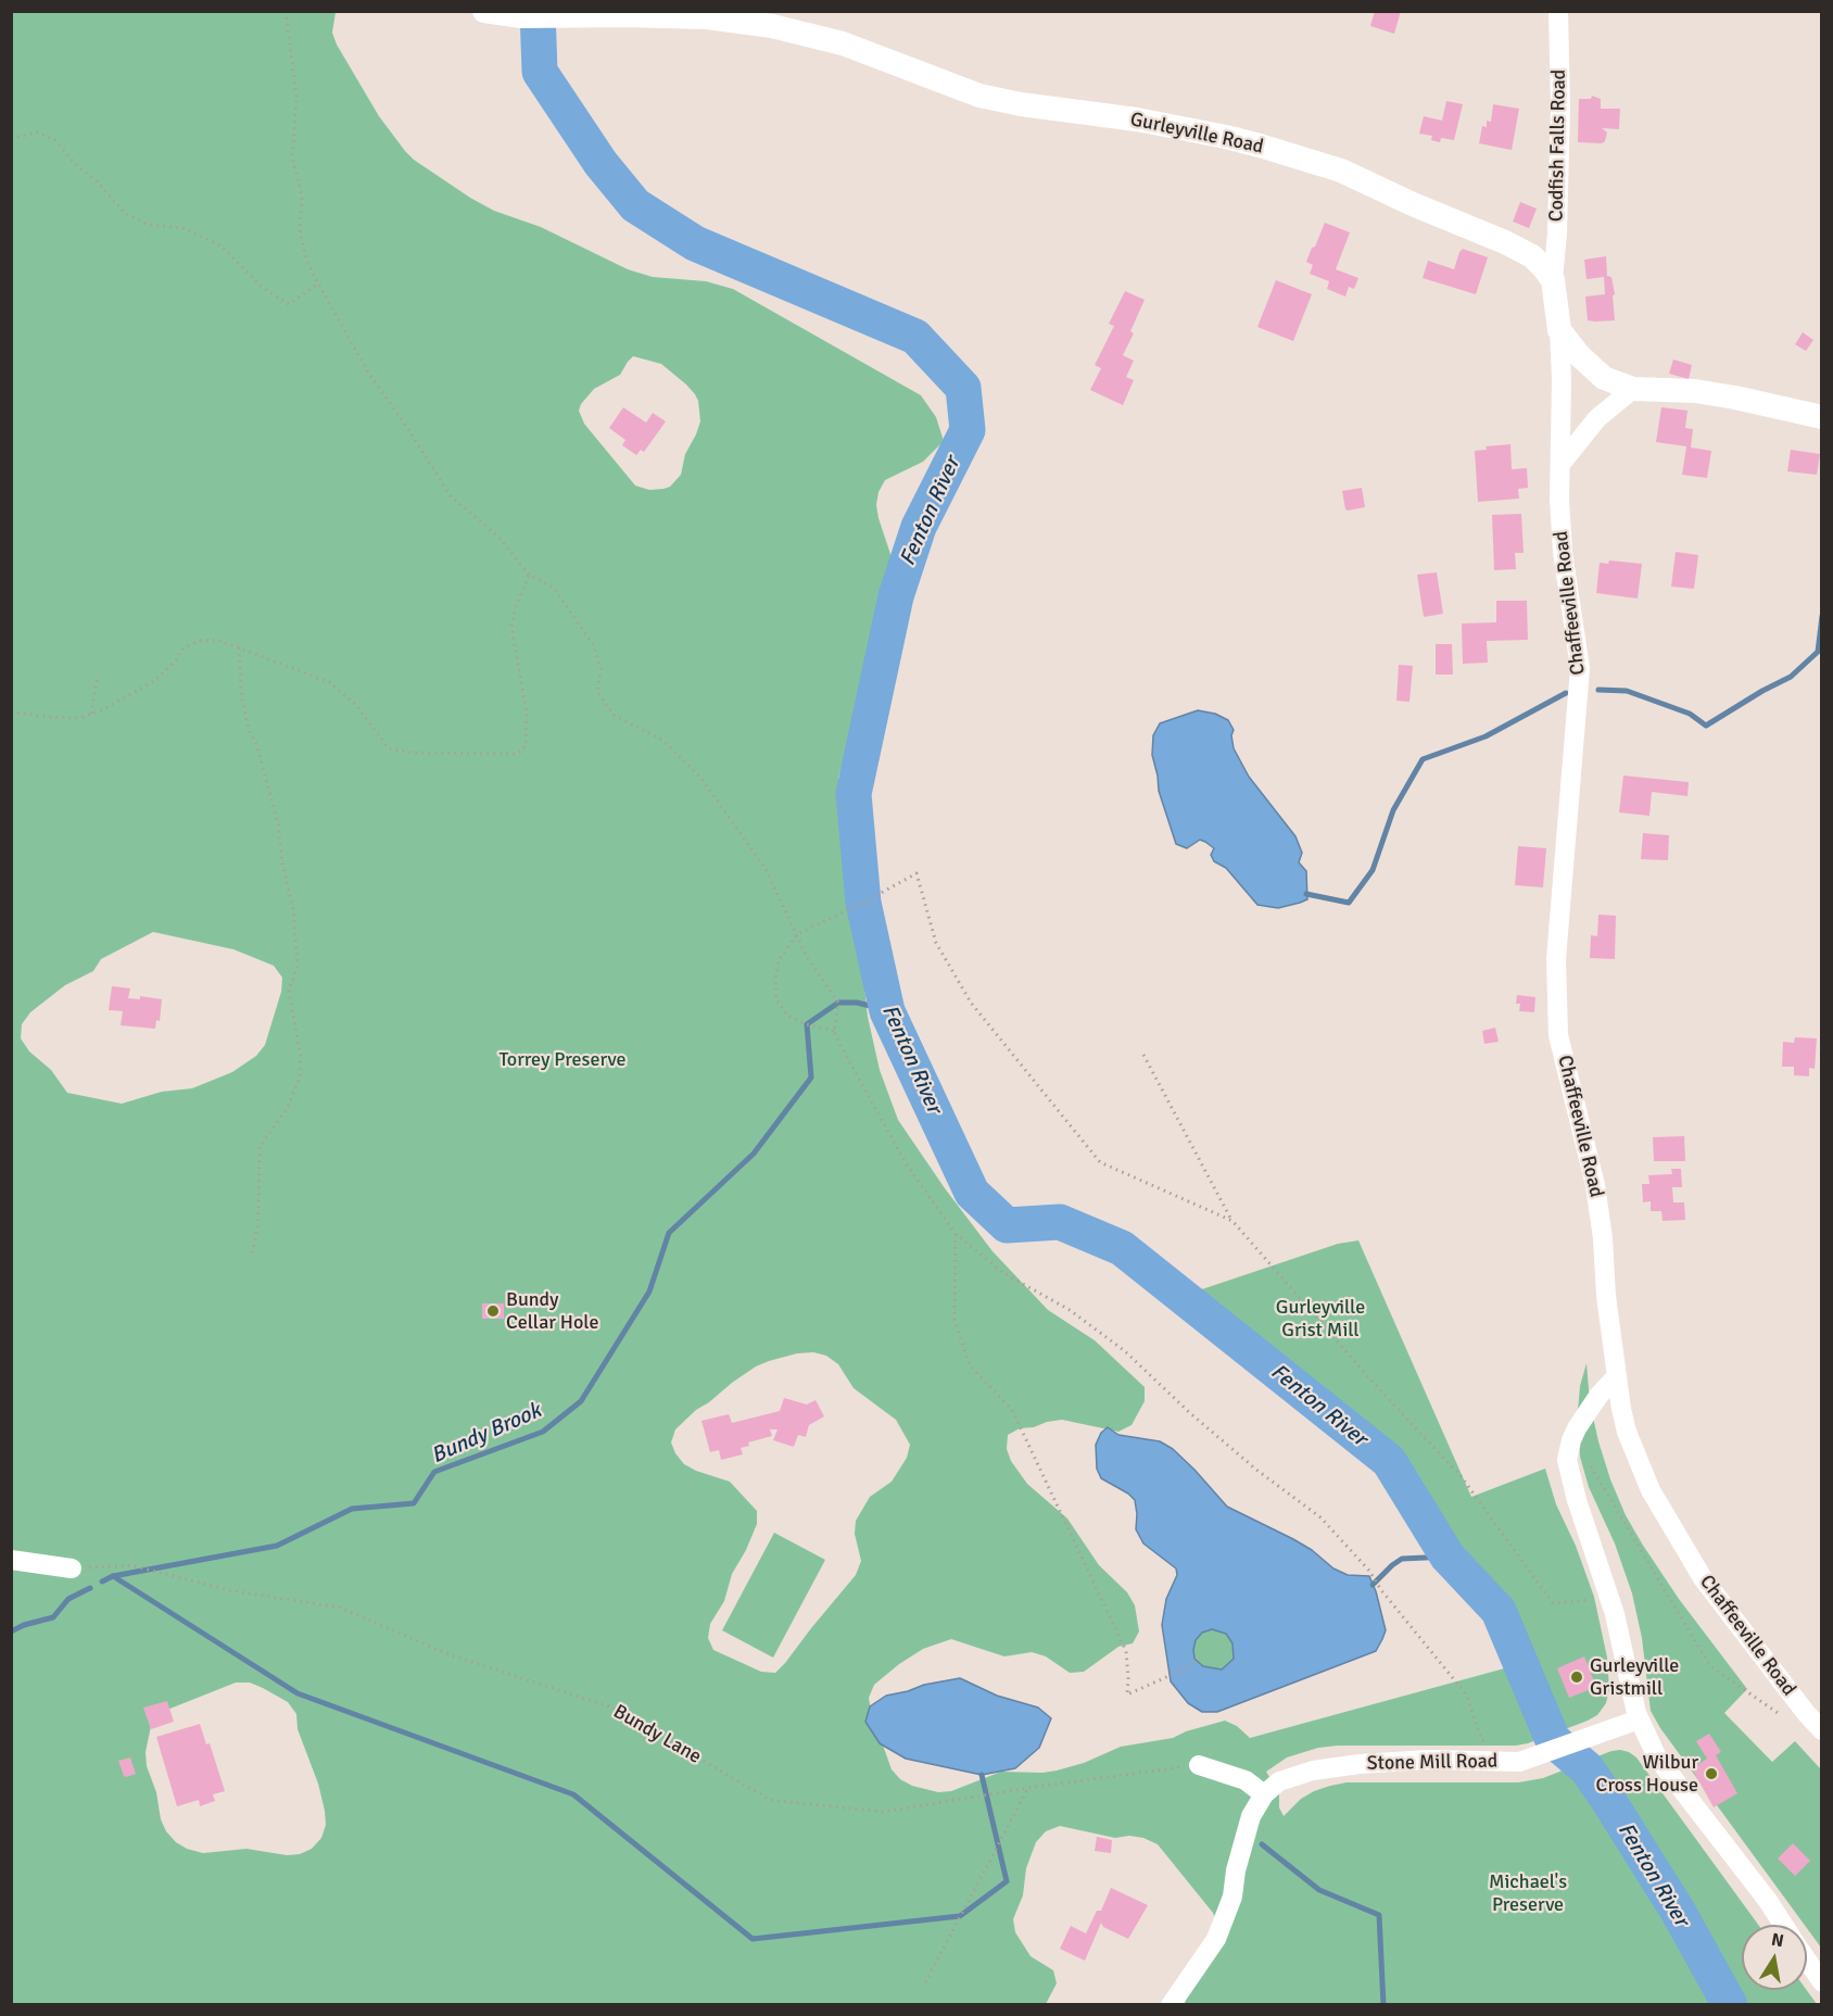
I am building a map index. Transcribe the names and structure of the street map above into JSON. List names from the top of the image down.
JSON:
{
  "streets": {
    "street": [
      "Gurleyville Road",
      "Codfish Falls Road",
      "Chaffeeville Road",
      "Stone Mill Road"
    ],
    "path": ["Bundy Lane"]
  },
  "crossings": [
    ["Gurleyville Road", "Codfish Falls Road"]
  ],
  "water": ["Fenton River", "Bundy Brook"],
  "parks": ["Torrey Preserve", "Gurleyville Grist Mill", "Michael's Preserve"],
  "places": ["Bundy Cellar Hole", "Gurleyville Gristmill", "Wilbur Cross House"],
  "north": "top"
}
